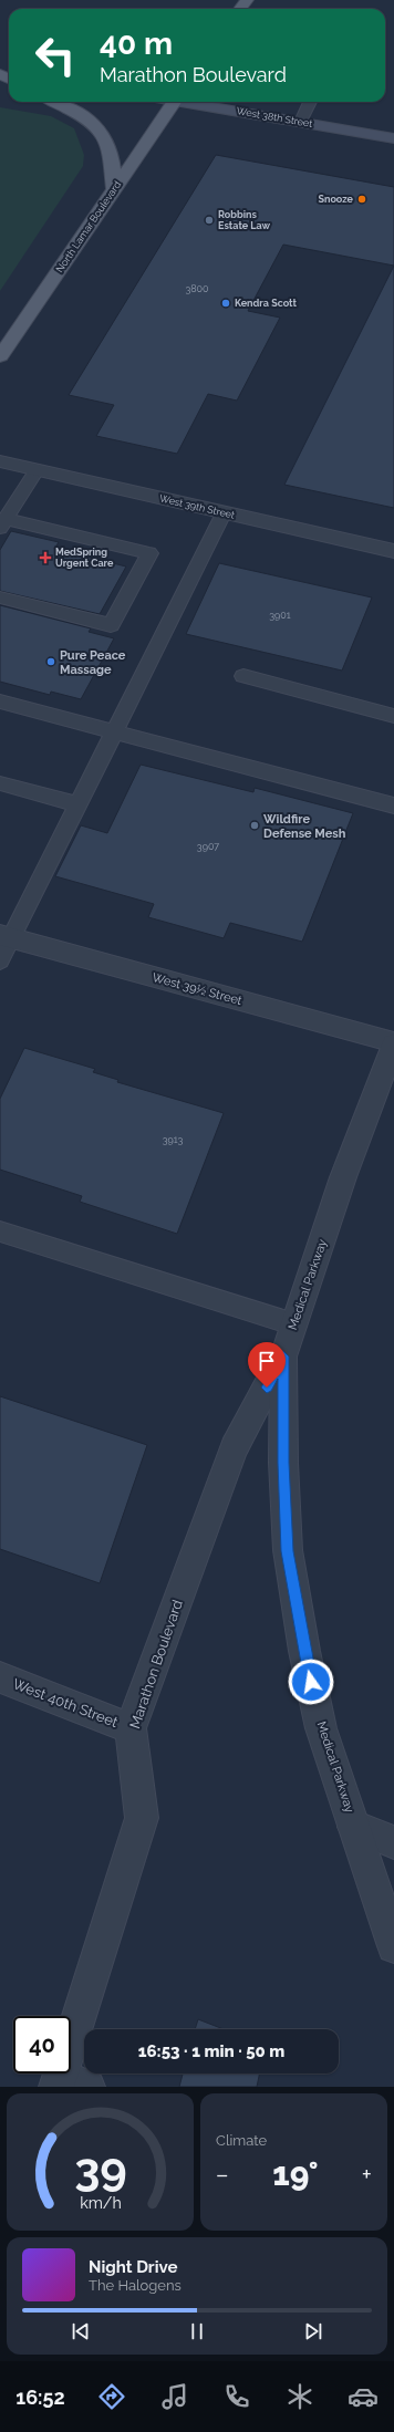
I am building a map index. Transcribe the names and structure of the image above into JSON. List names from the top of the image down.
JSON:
{
  "streets": {
    "main road": ["West 38th Street", "North Lamar Boulevard"],
    "street": [
      "West 39th Street",
      "West 39½ Street",
      "Medical Parkway",
      "Marathon Boulevard",
      "West 40th Street"
    ]
  },
  "crossings": [
    ["West 39½ Street", "Medical Parkway"],
    ["Medical Parkway", "Marathon Boulevard"],
    ["Marathon Boulevard", "West 40th Street"]
  ],
  "places": {
    "other": [
      "Snooze",
      "Robbins Estate Law",
      "Kendra Scott",
      "Pure Peace Massage",
      "Wildfire Defense Mesh"
    ],
    "health": ["MedSpring Urgent Care"]
  },
  "house_numbers": [
    "3800",
    "3901",
    "3907",
    "3913"
  ],
  "page": {
    "turn": ["40 m", "Marathon Boulevard"],
    "limit": "40",
    "trip": "16:53 · 1 min · 50 m",
    "tile": "Climate",
    "heat": ["−", "19°", "+"],
    "song": ["Night Drive", "The Halogens"],
    "tabs": "16:52",
    "gauge": ["39", "km/h"]
  }
}
